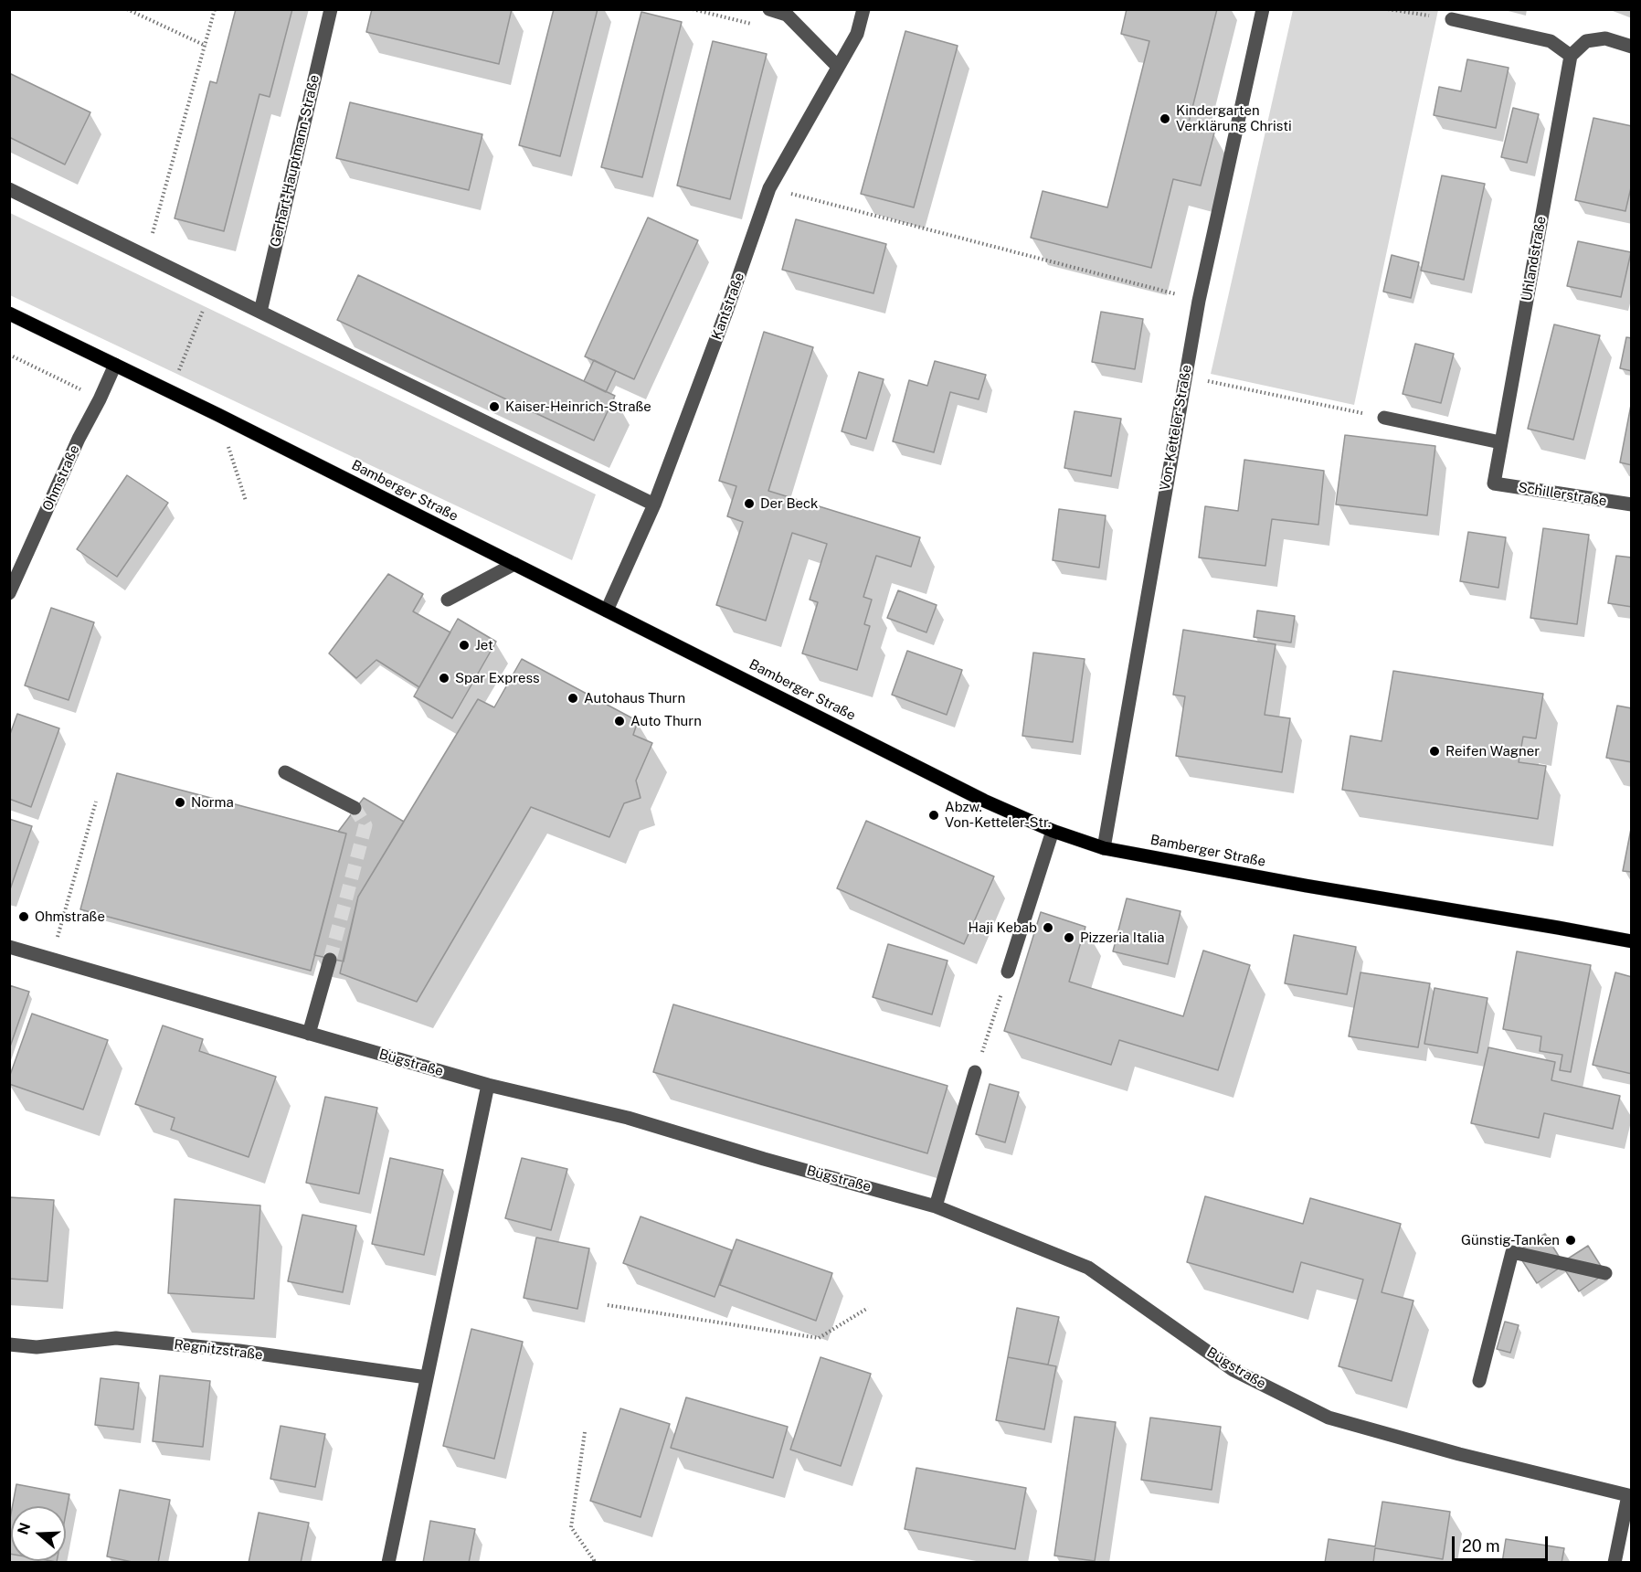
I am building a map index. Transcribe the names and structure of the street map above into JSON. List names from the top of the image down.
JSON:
{
  "streets": {
    "main road": ["Bamberger Straße"],
    "street": [
      "Gerhart-Hauptmann-Straße",
      "Uhlandstraße",
      "Kantstraße",
      "Von-Ketteler-Straße",
      "Ohmstraße",
      "Schillerstraße",
      "Bügstraße",
      "Regnitzstraße"
    ]
  },
  "crossings": [
    ["Uhlandstraße", "Schillerstraße"],
    ["Kantstraße", "Bamberger Straße"],
    ["Von-Ketteler-Straße", "Bamberger Straße"],
    ["Ohmstraße", "Bamberger Straße"]
  ],
  "places": [
    "Kindergarten Verklärung Christi",
    "Kaiser-Heinrich-Straße",
    "Der Beck",
    "Jet",
    "Spar Express",
    "Autohaus Thurn",
    "Auto Thurn",
    "Reifen Wagner",
    "Norma",
    "Abzw. Von-Ketteler-Str.",
    "Ohmstraße",
    "Haji Kebab",
    "Pizzeria Italia",
    "Günstig-Tanken"
  ],
  "scale_bar": "20 m",
  "north": "left"
}
